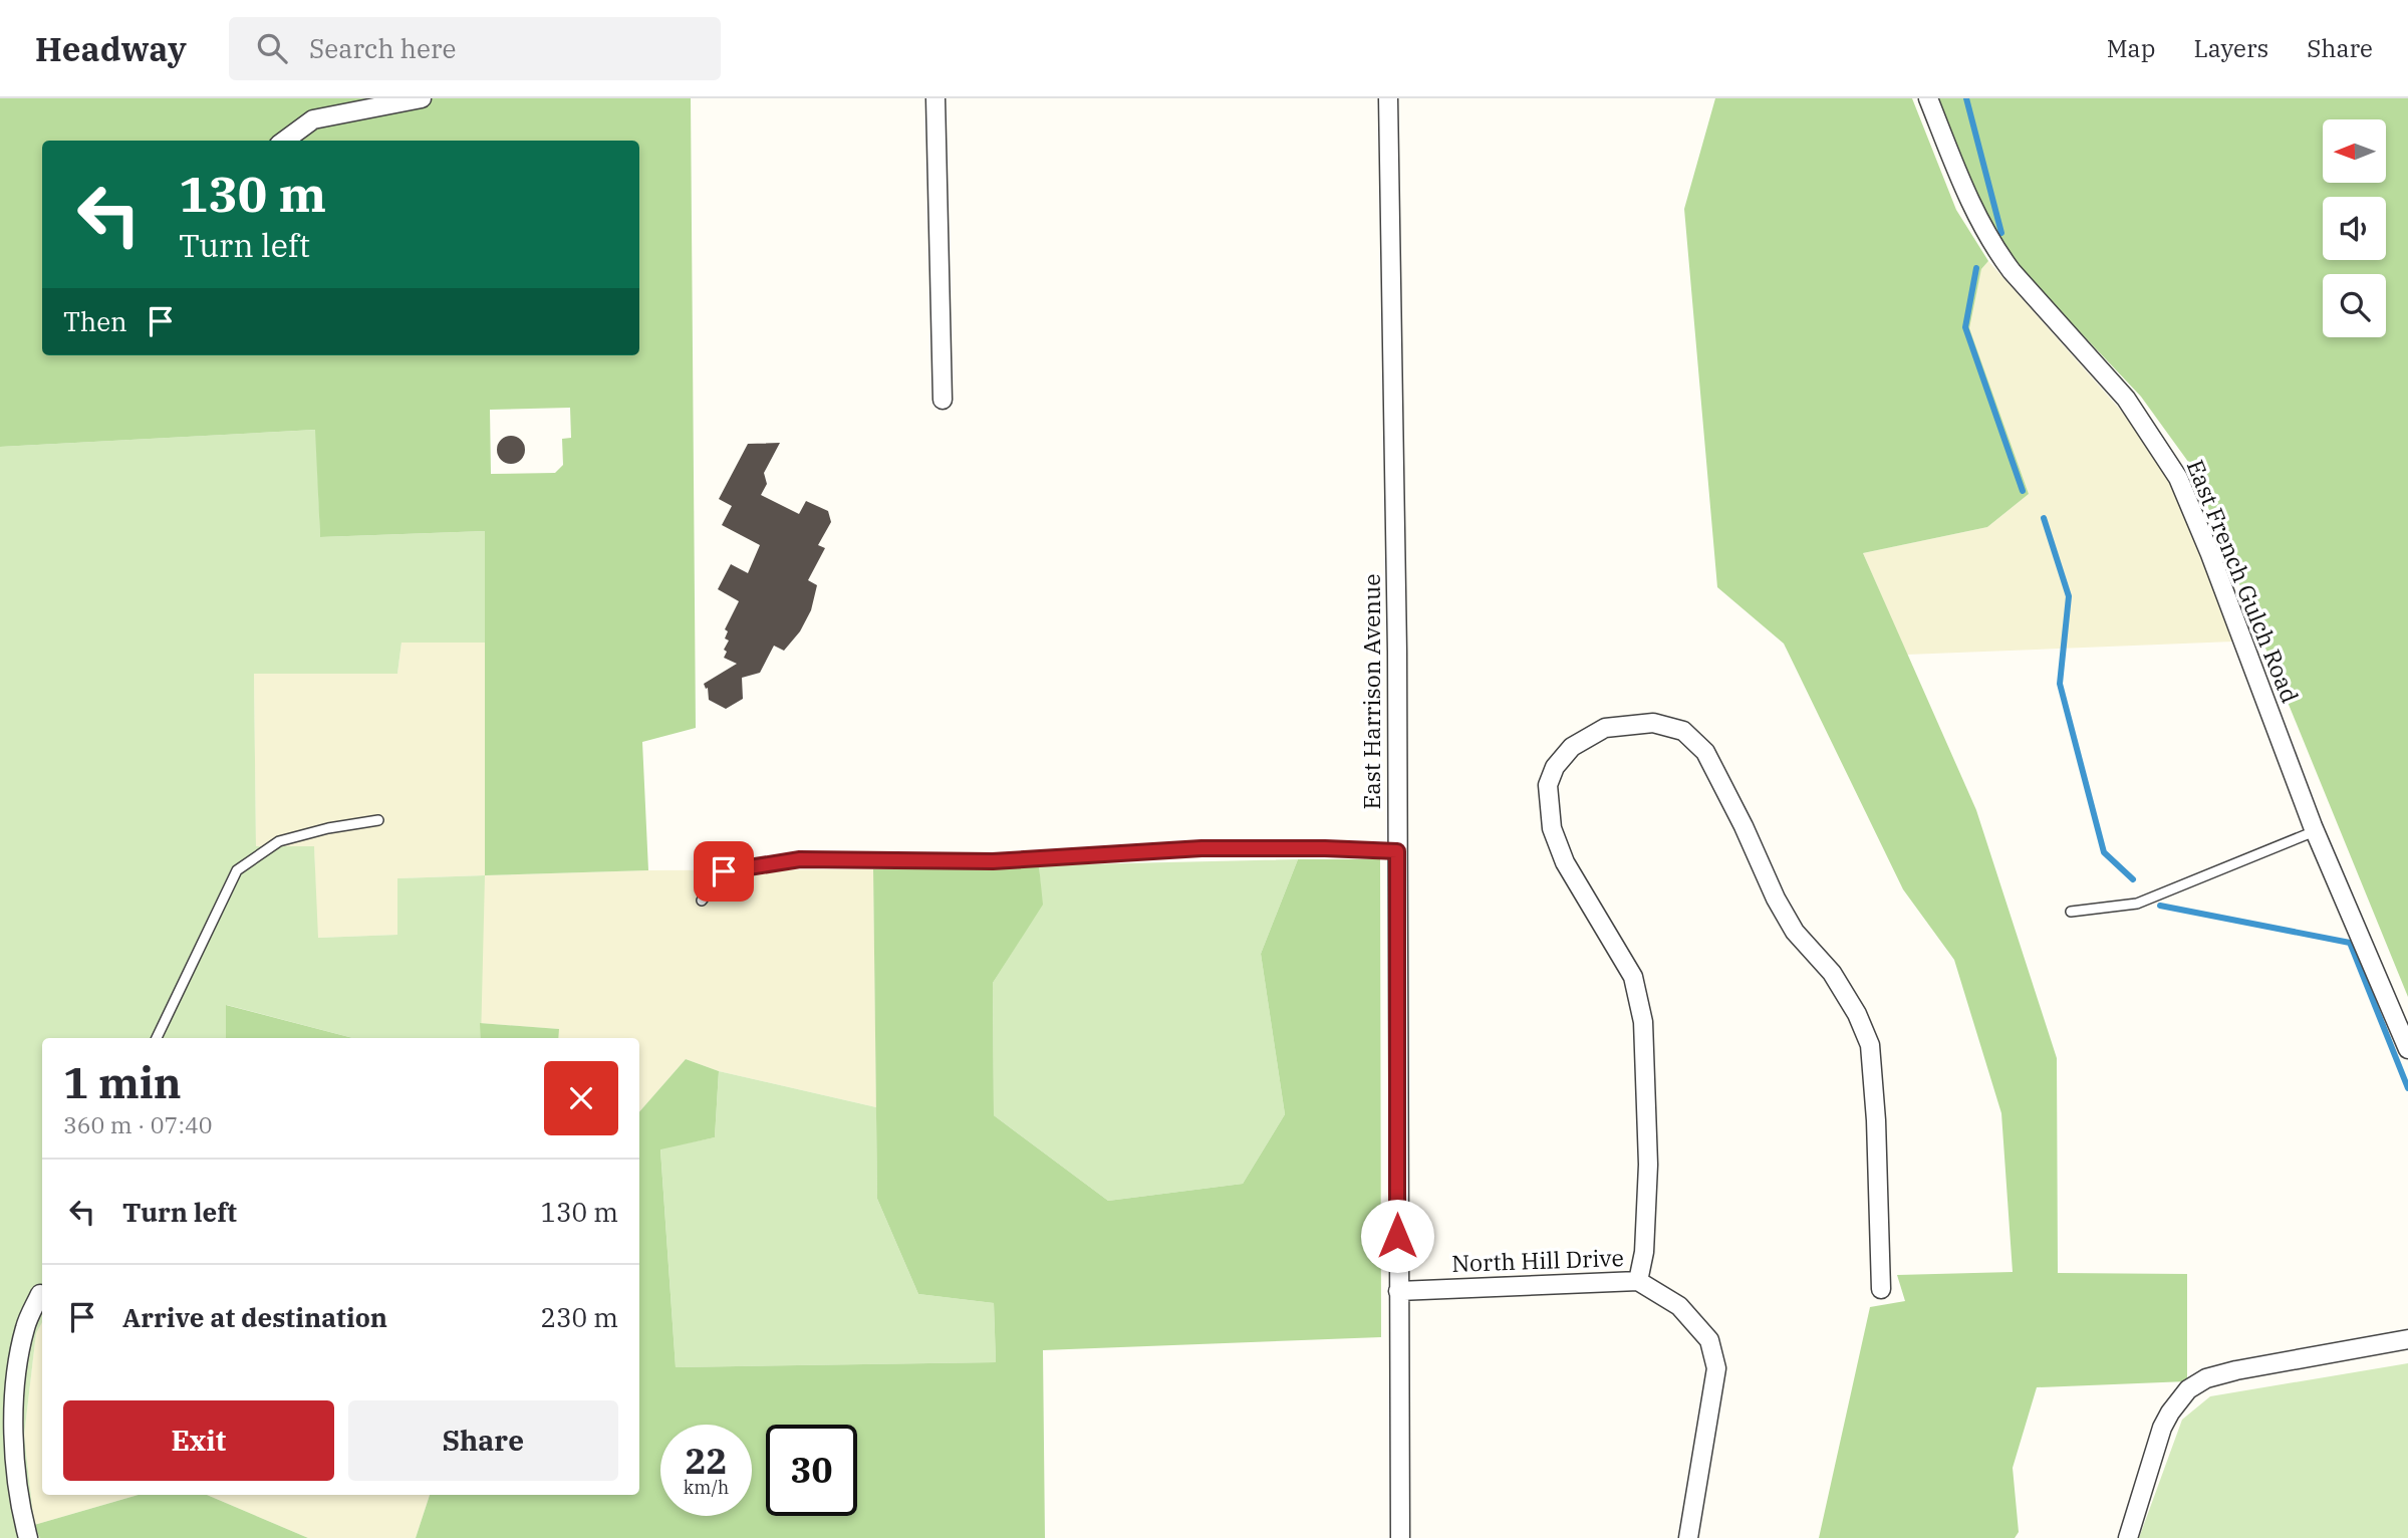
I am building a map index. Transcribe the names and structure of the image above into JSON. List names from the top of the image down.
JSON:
{
  "streets": {
    "street": ["East French Gulch Road", "East Harrison Avenue", "North Hill Drive"]
  },
  "crossings": [
    ["East Harrison Avenue", "North Hill Drive"]
  ],
  "north": "left",
  "page": {
    "header": "Headway",
    "search": "Search here",
    "nav": ["Map", "Layers", "Share"],
    "turn": ["130 m", "Turn left"],
    "then": "Then",
    "heading": ["1 min", "360 m · 07:40"],
    "list": [
      {
        "name": "Turn left",
        "value": "130 m"
      },
      {
        "name": "Arrive at destination",
        "value": "230 m"
      }
    ],
    "buttons": ["Exit", "Share"],
    "speed": "22 km/h",
    "limit": "30"
  }
}
